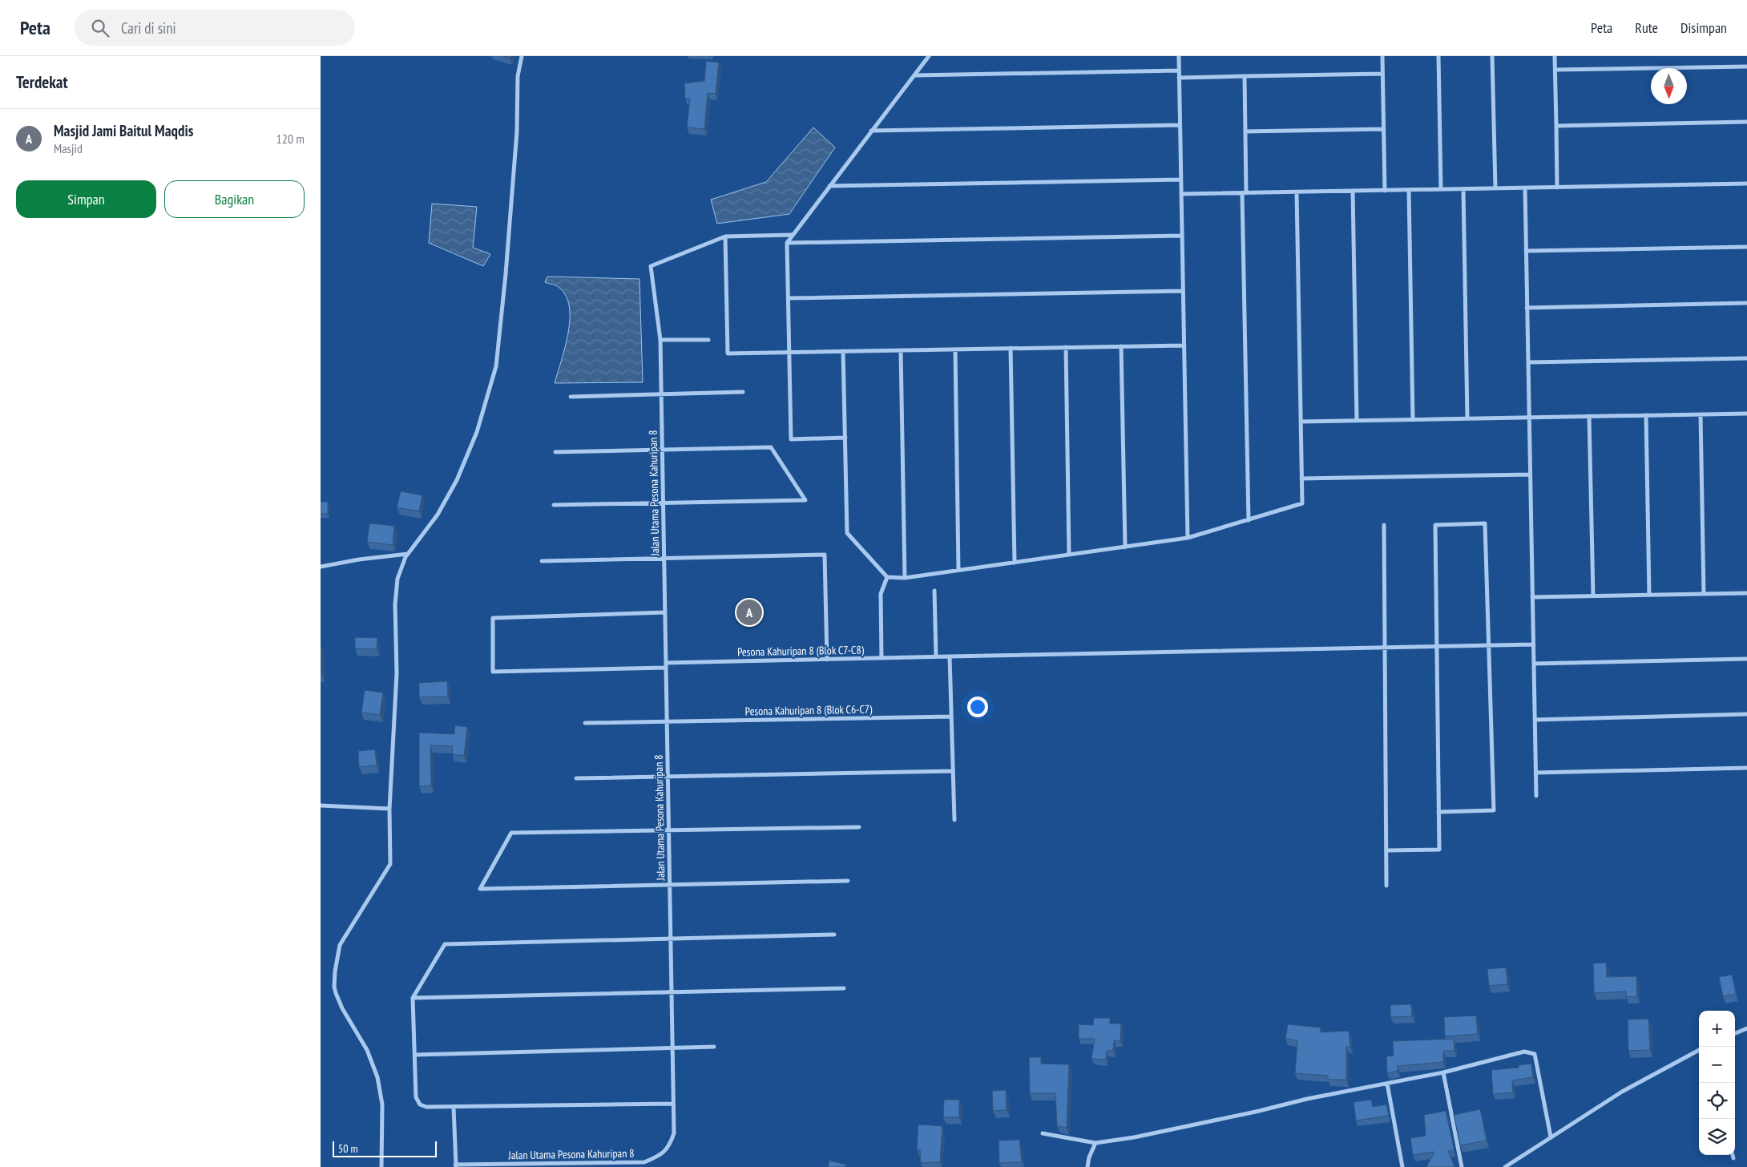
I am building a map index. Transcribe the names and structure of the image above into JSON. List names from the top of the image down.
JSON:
{
  "streets": {
    "street": ["Jalan Utama Pesona Kahuripan 8", "Pesona Kahuripan 8 (Blok C7-C8)", "Pesona Kahuripan 8 (Blok C6-C7)"]
  },
  "crossings": [
    ["Jalan Utama Pesona Kahuripan 8", "Pesona Kahuripan 8 (Blok C7-C8)"],
    ["Jalan Utama Pesona Kahuripan 8", "Pesona Kahuripan 8 (Blok C6-C7)"]
  ],
  "scale_bar": "50 m",
  "north": "bottom",
  "page": {
    "header": "Peta",
    "search": "Cari di sini",
    "nav": ["Peta", "Rute", "Disimpan"],
    "heading": "Terdekat",
    "list": [
      {
        "mark": "A",
        "name": "Masjid Jami Baitul Maqdis",
        "note": "Masjid",
        "value": "120 m"
      }
    ],
    "buttons": ["Simpan", "Bagikan"],
    "pins": "A",
    "map_buttons": ["+", "−"],
    "scale": "50 m"
  }
}
